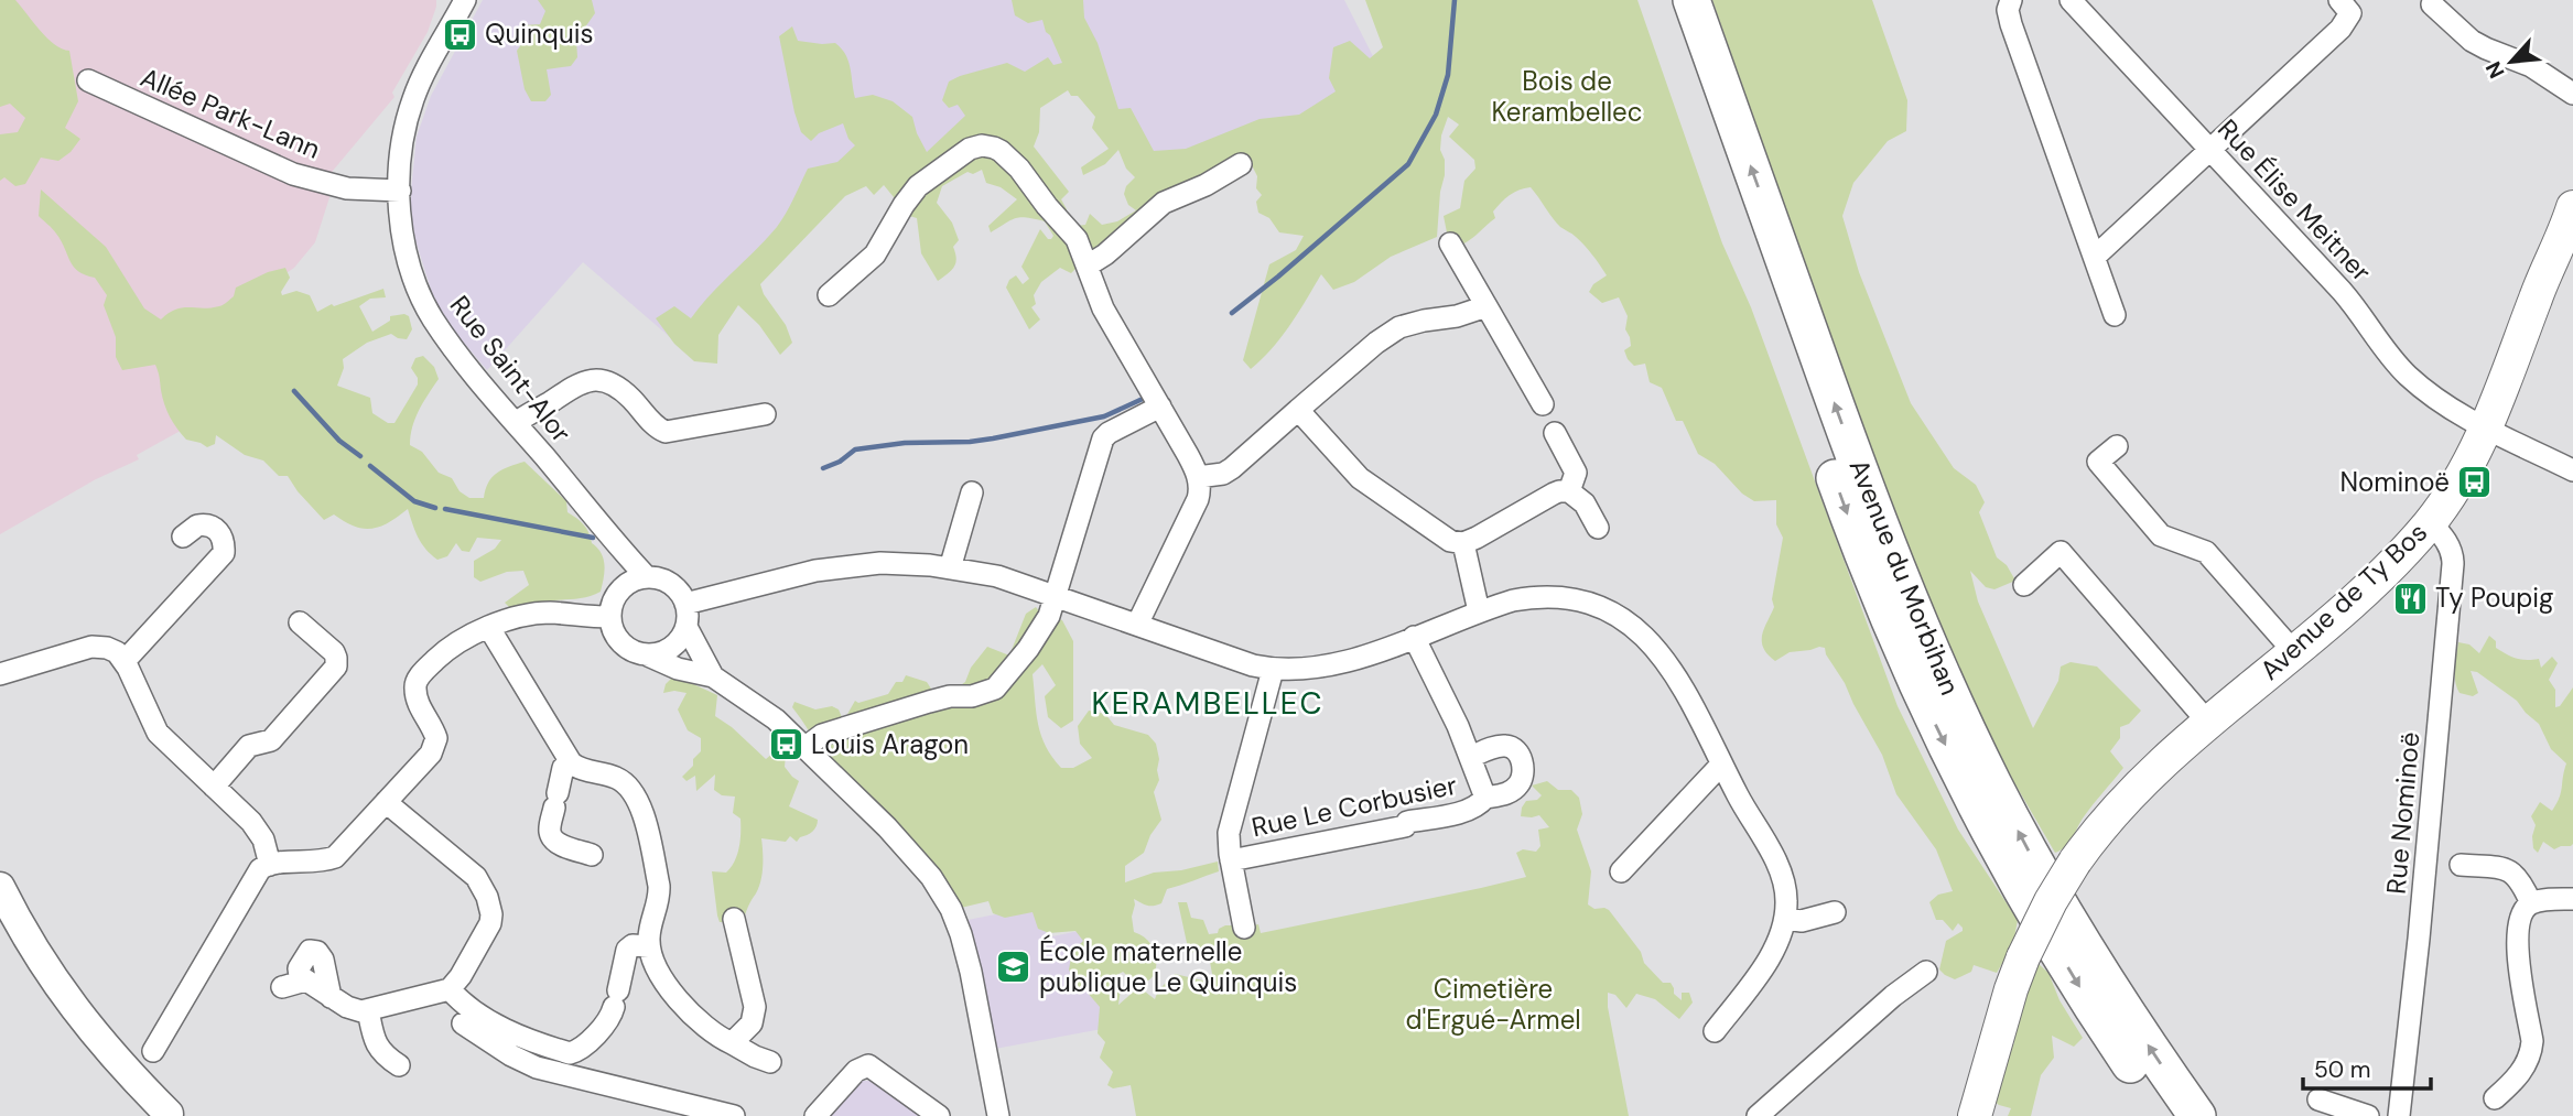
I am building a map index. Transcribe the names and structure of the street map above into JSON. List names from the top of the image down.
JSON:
{
  "streets": {
    "highway": ["Avenue du Morbihan"],
    "main road": ["Avenue de Ty Bos"],
    "street": [
      "Allée Park-Lann",
      "Rue Élise Meitner",
      "Rue Saint-Alor",
      "Rue Le Corbusier",
      "Rue Nominoë"
    ]
  },
  "crossings": [
    ["Allée Park-Lann", "Rue Saint-Alor"],
    ["Rue Élise Meitner", "Avenue de Ty Bos"],
    ["Avenue de Ty Bos", "Rue Nominoë"]
  ],
  "districts": ["KERAMBELLEC"],
  "parks": ["Bois de Kerambellec", "Cimetière d'Ergué-Armel"],
  "places": {
    "bus stop": ["Quinquis", "Nominoë", "Louis Aragon"],
    "restaurant": ["Ty Poupig"],
    "school or university": ["École maternelle publique Le Quinquis"]
  },
  "scale_bar": "50 m",
  "north": "bottom left"
}
